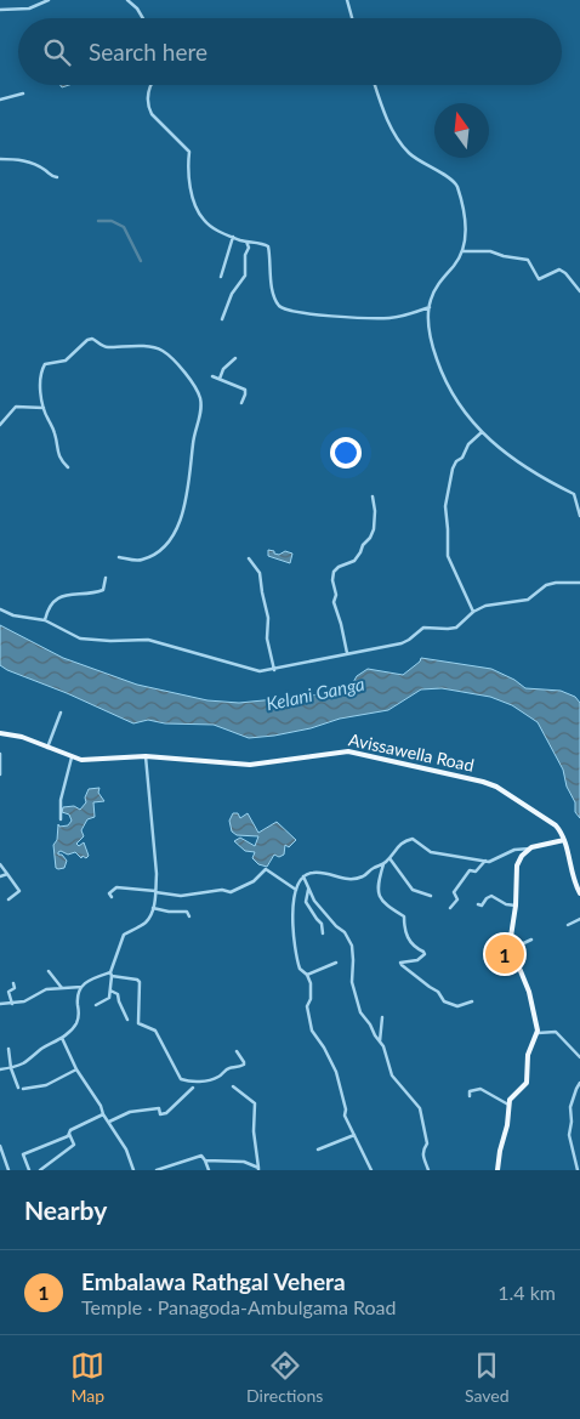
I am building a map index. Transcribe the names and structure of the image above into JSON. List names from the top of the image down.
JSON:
{
  "streets": {
    "main road": ["Avissawella Road"]
  },
  "water": ["Kelani Ganga"],
  "north": "top",
  "page": {
    "search": "Search here",
    "pins": "1",
    "heading": "Nearby",
    "list": [
      {
        "mark": "1",
        "name": "Embalawa Rathgal Vehera",
        "note": "Temple · Panagoda-Ambulgama Road",
        "value": "1.4 km"
      }
    ],
    "nav": ["Map", "Directions", "Saved"]
  }
}
